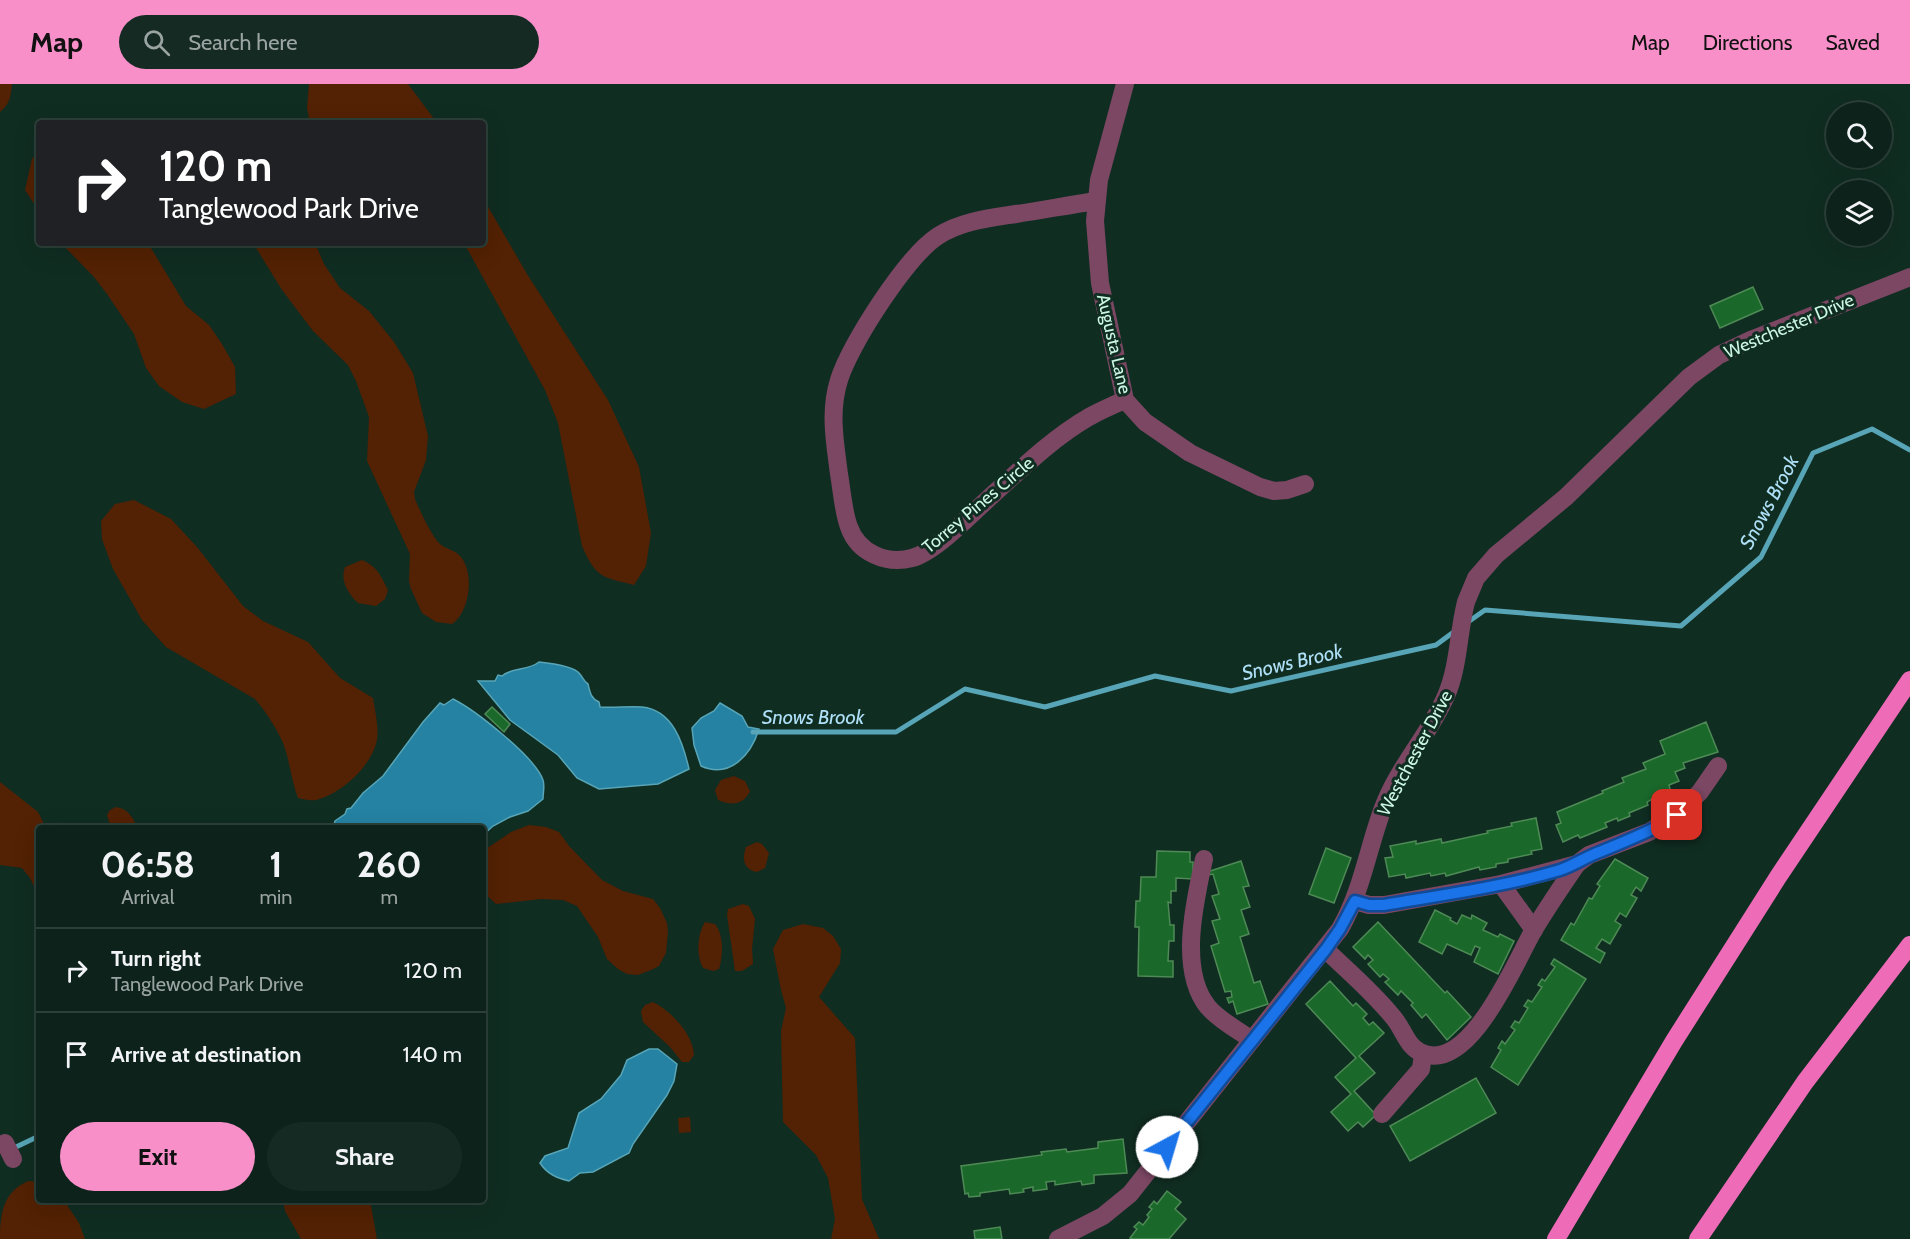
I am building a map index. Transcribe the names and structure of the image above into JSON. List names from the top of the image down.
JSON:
{
  "streets": {
    "street": ["Westchester Drive", "Augusta Lane", "Torrey Pines Circle"]
  },
  "crossings": [
    ["Augusta Lane", "Torrey Pines Circle"]
  ],
  "water": ["Snows Brook"],
  "page": {
    "header": "Map",
    "search": "Search here",
    "nav": ["Map", "Directions", "Saved"],
    "turn": ["120 m", "Tanglewood Park Drive"],
    "eta": [
      "06:58",
      "Arrival",
      "1",
      "min",
      "260",
      "m"
    ],
    "list": [
      {
        "name": "Turn right",
        "note": "Tanglewood Park Drive",
        "value": "120 m"
      },
      {
        "name": "Arrive at destination",
        "value": "140 m"
      }
    ],
    "buttons": ["Exit", "Share"]
  }
}
